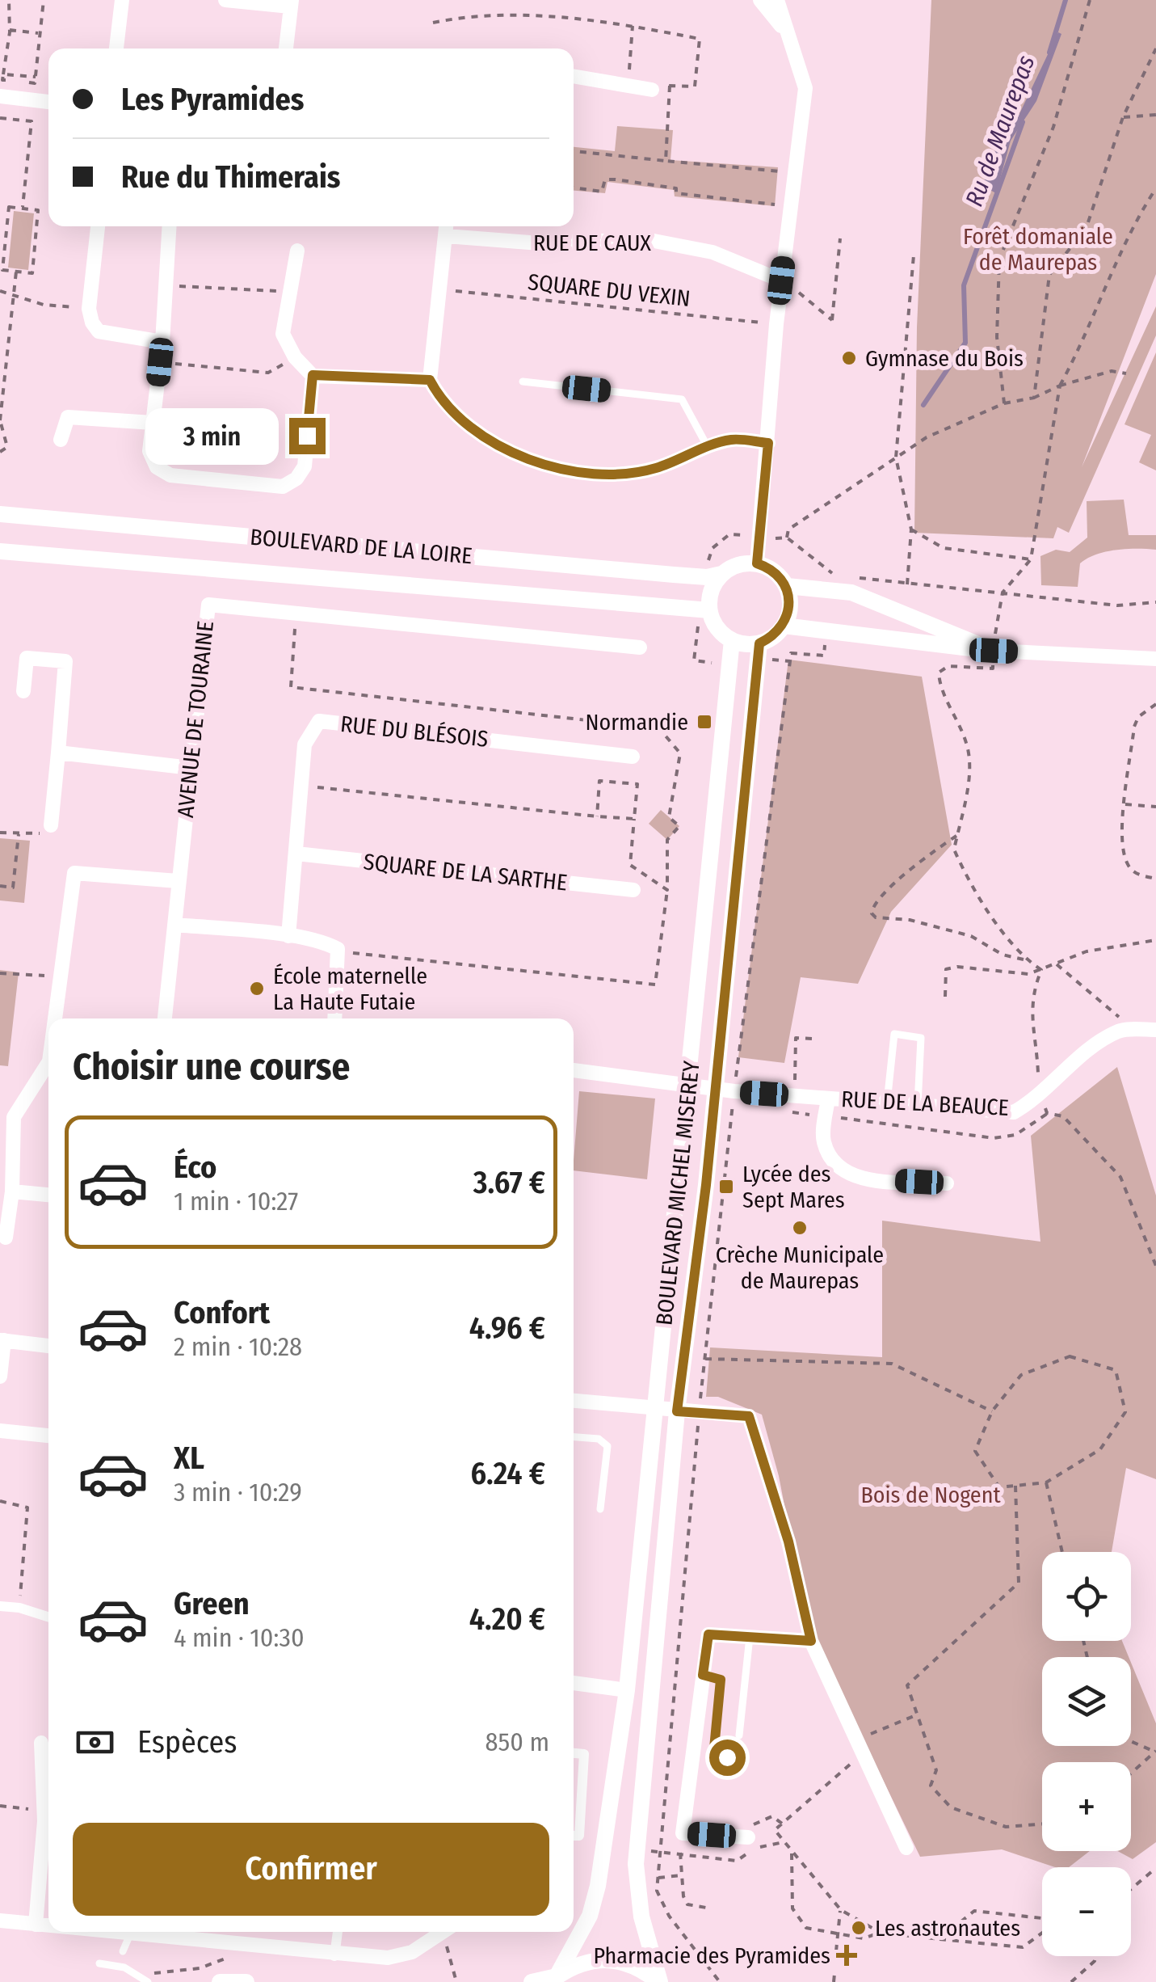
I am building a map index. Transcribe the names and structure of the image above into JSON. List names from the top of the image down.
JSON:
{
  "streets": {
    "street": [
      "RUE DE CAUX",
      "BOULEVARD DE LA LOIRE",
      "AVENUE DE TOURAINE",
      "RUE DU BLÉSOIS",
      "SQUARE DE LA SARTHE",
      "RUE DE LA BEAUCE",
      "BOULEVARD MICHEL MISEREY"
    ],
    "path": ["SQUARE DU VEXIN"]
  },
  "crossings": [
    ["BOULEVARD DE LA LOIRE", "BOULEVARD MICHEL MISEREY"],
    ["RUE DU BLÉSOIS", "SQUARE DE LA SARTHE"],
    ["RUE DE LA BEAUCE", "BOULEVARD MICHEL MISEREY"]
  ],
  "water": ["Ru de Maurepas"],
  "parks": ["Forêt domaniale de Maurepas", "Bois de Nogent"],
  "places": {
    "other": [
      "Gymnase du Bois",
      "École maternelle La Haute Futaie",
      "Crèche Municipale de Maurepas",
      "Les astronautes"
    ],
    "transit": ["Normandie", "Lycée des Sept Mares"],
    "health": ["Pharmacie des Pyramides"]
  },
  "page": {
    "banner": ["Les Pyramides", "Rue du Thimerais"],
    "bubble": "3 min",
    "heading": "Choisir une course",
    "list": [
      {
        "name": "Éco",
        "note": "1 min · 10:27",
        "value": "3.67 €"
      },
      {
        "name": "Confort",
        "note": "2 min · 10:28",
        "value": "4.96 €"
      },
      {
        "name": "XL",
        "note": "3 min · 10:29",
        "value": "6.24 €"
      },
      {
        "name": "Green",
        "note": "4 min · 10:30",
        "value": "4.20 €"
      }
    ],
    "map_buttons": ["+", "−"],
    "pay": ["Espèces", "850 m"],
    "buttons": "Confirmer"
  }
}
